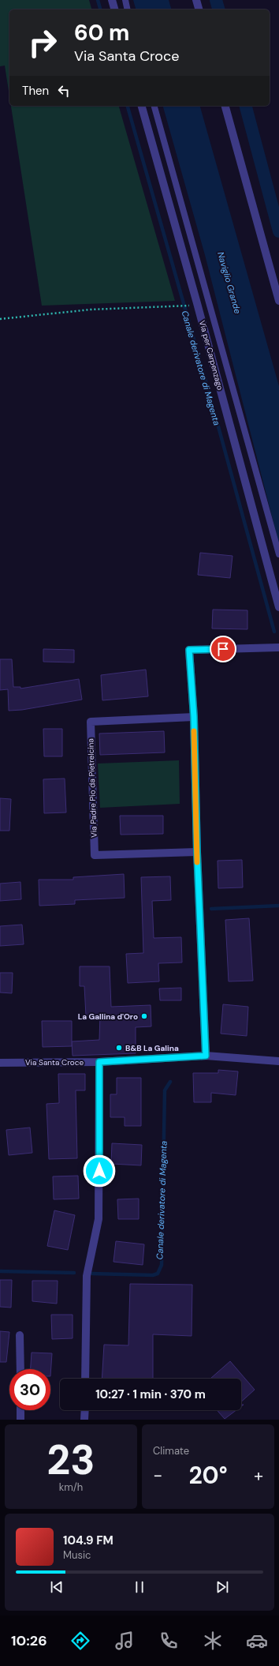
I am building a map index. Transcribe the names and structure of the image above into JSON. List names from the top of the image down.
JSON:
{
  "streets": {
    "street": ["Via per Carpenzago", "Via Padre Pio da Pietrelcina", "Via Santa Croce"]
  },
  "water": ["Naviglio Grande", "Canale derivatore di Magenta"],
  "places": ["La Gallina d'Oro", "B&B La Galina"],
  "page": {
    "turn": ["60 m", "Via Santa Croce"],
    "then": "Then",
    "limit": "30",
    "trip": "10:27 · 1 min · 370 m",
    "tile": [
      ["23", "km/h"],
      "Climate"
    ],
    "heat": ["−", "20°", "+"],
    "song": ["104.9 FM", "Music"],
    "tabs": "10:26"
  }
}
